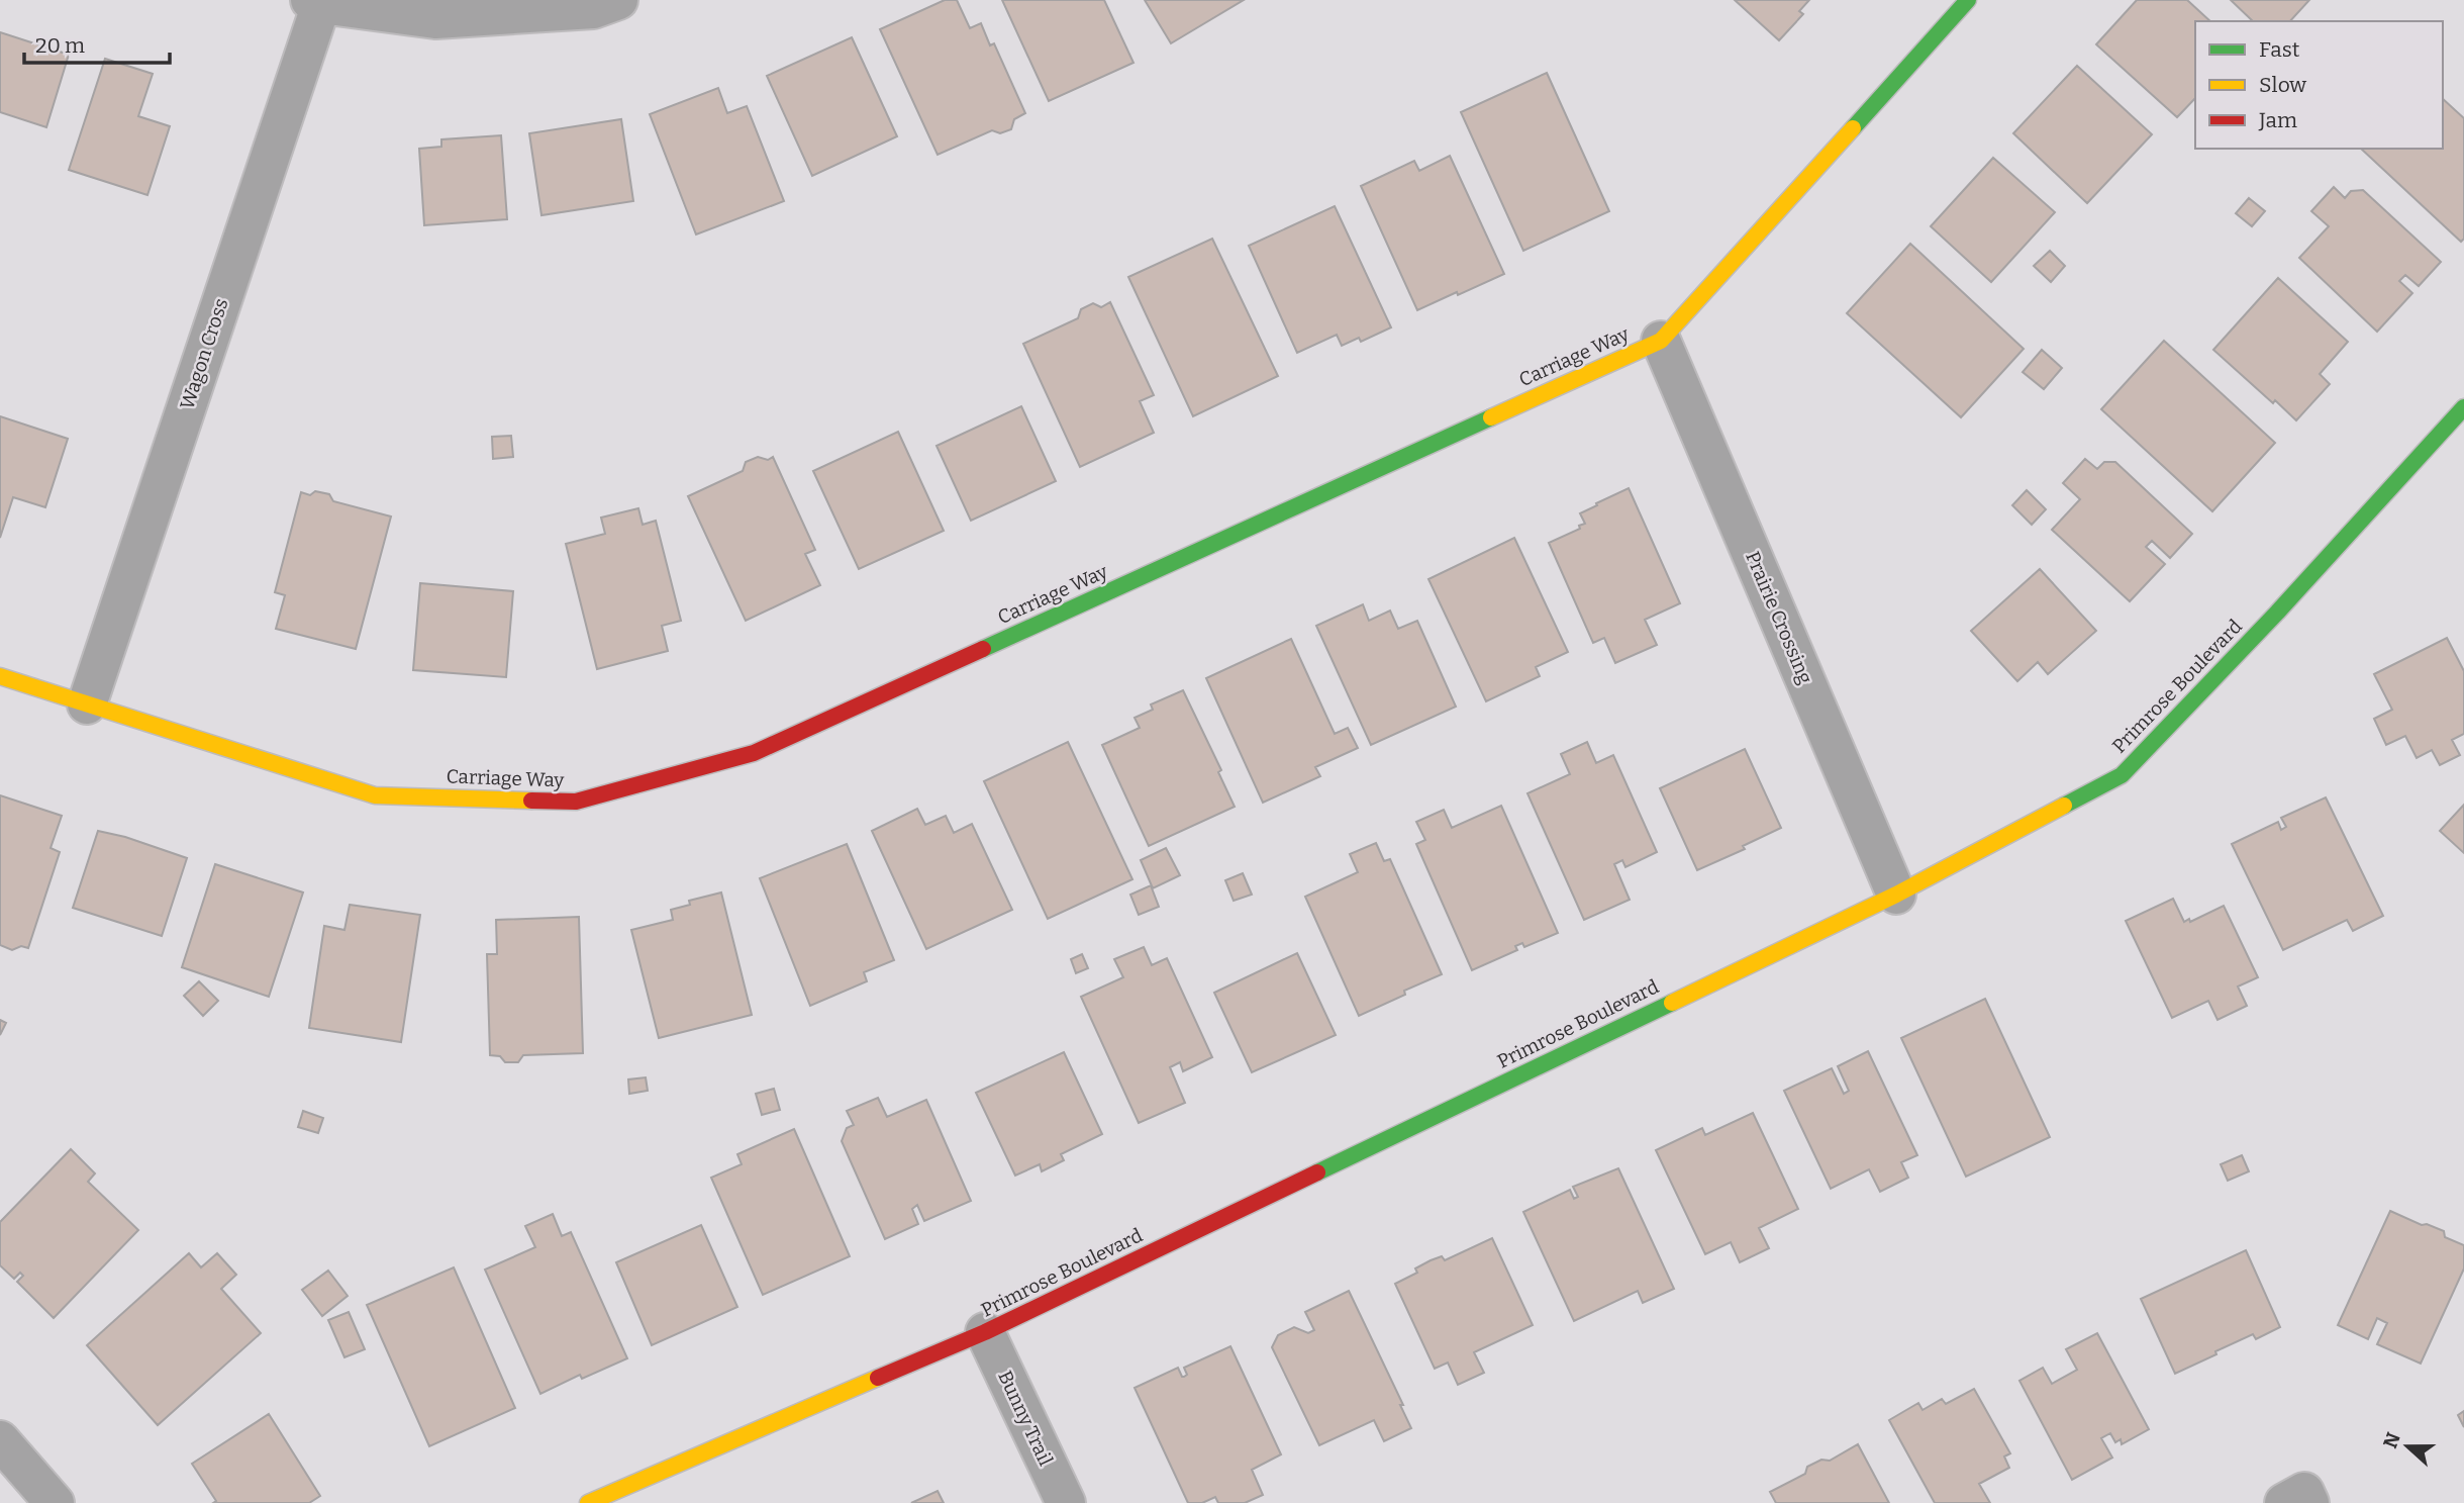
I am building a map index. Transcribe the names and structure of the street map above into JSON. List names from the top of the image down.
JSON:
{
  "streets": {
    "street": [
      "Wagon Cross",
      "Carriage Way",
      "Prairie Crossing",
      "Primrose Boulevard",
      "Bunny Trail"
    ]
  },
  "crossings": [
    ["Wagon Cross", "Carriage Way"],
    ["Carriage Way", "Prairie Crossing"],
    ["Prairie Crossing", "Primrose Boulevard"],
    ["Primrose Boulevard", "Bunny Trail"]
  ],
  "legend": ["Fast", "Slow", "Jam"],
  "scale_bar": "20 m",
  "north": "left"
}
